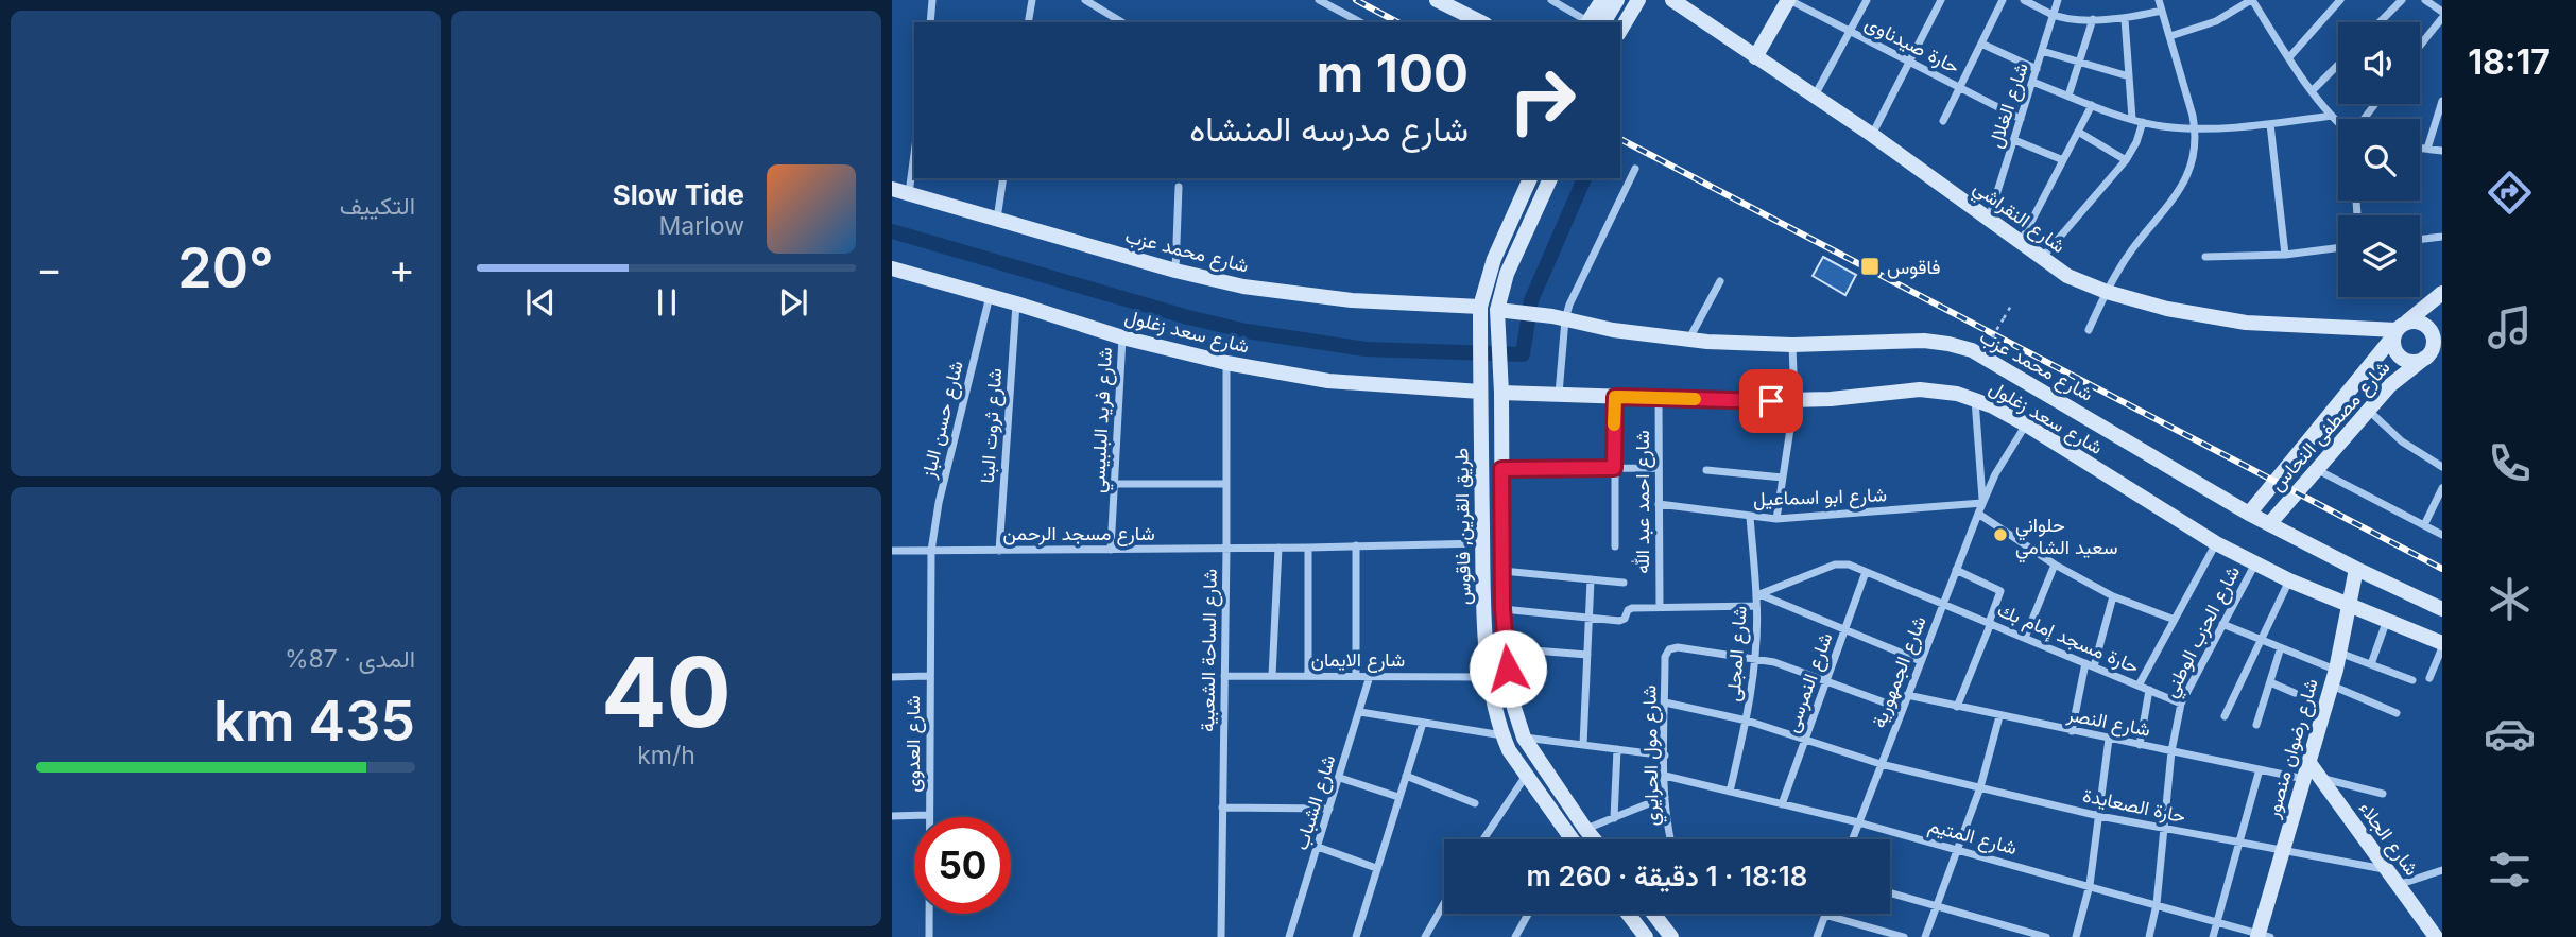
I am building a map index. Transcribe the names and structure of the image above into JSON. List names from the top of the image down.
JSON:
{
  "streets": {
    "street": [
      "حارة صيدناوى",
      "شارع الغلال",
      "شارع النقراشي",
      "شارع محمد عزب",
      "شارع سعد زغلول",
      "شارع حسن الباز",
      "شارع فريد البلبيسي",
      "شارع ثروت البنا",
      "شارع مصطفى النحاس",
      "شارع ابو اسماعيل",
      "شارع احمد عبد الله",
      "طريق القرين, فاقوس",
      "شارع مسجد الرحمن",
      "شارع الحزب الوطني",
      "حارة مسجد إمام بك",
      "شارع الساحة الشعبية",
      "شارع المجلى",
      "شارع الايمان",
      "شارع الجمهورية",
      "شارع النمرسى",
      "شارع النصر",
      "شارع العدوى",
      "شارع رضوان منصور",
      "شارع مول الحرايري",
      "شارع الشباب",
      "حارة الصعايدة",
      "شارع المتيم",
      "شارع الجلاء"
    ]
  },
  "crossings": [
    ["حارة صيدناوى", "شارع الغلال"],
    ["شارع الغلال", "شارع النقراشي"],
    ["شارع النقراشي", "شارع مصطفى النحاس"],
    ["شارع محمد عزب", "شارع مصطفى النحاس"],
    ["شارع محمد عزب", "طريق القرين, فاقوس"],
    ["شارع محمد عزب", "شارع رضوان منصور"],
    ["شارع سعد زغلول", "شارع حسن الباز"],
    ["شارع سعد زغلول", "شارع فريد البلبيسي"],
    ["شارع سعد زغلول", "شارع ثروت البنا"],
    ["شارع سعد زغلول", "شارع احمد عبد الله"],
    ["شارع سعد زغلول", "طريق القرين, فاقوس"],
    ["شارع سعد زغلول", "شارع الحزب الوطني"],
    ["شارع سعد زغلول", "شارع الساحة الشعبية"],
    ["شارع سعد زغلول", "شارع الجمهورية"],
    ["شارع سعد زغلول", "شارع رضوان منصور"],
    ["شارع حسن الباز", "شارع مسجد الرحمن"],
    ["شارع حسن الباز", "شارع العدوى"],
    ["شارع فريد البلبيسي", "شارع مسجد الرحمن"],
    ["شارع ثروت البنا", "شارع مسجد الرحمن"],
    ["شارع ابو اسماعيل", "شارع احمد عبد الله"],
    ["شارع ابو اسماعيل", "شارع المجلى"],
    ["شارع ابو اسماعيل", "شارع الجمهورية"],
    ["طريق القرين, فاقوس", "شارع مسجد الرحمن"],
    ["طريق القرين, فاقوس", "شارع الايمان"],
    ["شارع مسجد الرحمن", "شارع الساحة الشعبية"],
    ["شارع مسجد الرحمن", "شارع العدوى"],
    ["شارع الحزب الوطني", "حارة مسجد إمام بك"],
    ["شارع الحزب الوطني", "شارع النصر"],
    ["شارع الحزب الوطني", "حارة الصعايدة"],
    ["شارع الحزب الوطني", "شارع المتيم"],
    ["حارة مسجد إمام بك", "شارع المجلى"],
    ["حارة مسجد إمام بك", "شارع الجمهورية"],
    ["حارة مسجد إمام بك", "شارع النمرسى"],
    ["شارع الساحة الشعبية", "شارع الايمان"],
    ["شارع المجلى", "شارع مول الحرايري"],
    ["شارع المجلى", "حارة الصعايدة"],
    ["شارع المجلى", "شارع المتيم"],
    ["شارع الايمان", "شارع الشباب"],
    ["شارع الجمهورية", "شارع النصر"],
    ["شارع الجمهورية", "حارة الصعايدة"],
    ["شارع الجمهورية", "شارع المتيم"],
    ["شارع النمرسى", "حارة الصعايدة"],
    ["شارع النمرسى", "شارع المتيم"],
    ["شارع النصر", "شارع رضوان منصور"],
    ["شارع النصر", "شارع الجلاء"],
    ["شارع رضوان منصور", "حارة الصعايدة"],
    ["شارع رضوان منصور", "شارع المتيم"],
    ["شارع رضوان منصور", "شارع الجلاء"],
    ["شارع مول الحرايري", "حارة الصعايدة"],
    ["شارع مول الحرايري", "شارع المتيم"],
    ["حارة الصعايدة", "شارع الجلاء"]
  ],
  "places": {
    "transit": ["فاقوس"],
    "other": ["حلواني سعيد الشامي"]
  },
  "page": {
    "tabs": "18:17",
    "tile": [
      "التكييف",
      ["40", "km/h"],
      ["المدى · 87%", "435 km"]
    ],
    "turn": ["100 m", "شارع مدرسه المنشاه"],
    "song": ["Slow Tide", "Marlow"],
    "heat": ["−", "20°", "+"],
    "limit": "50",
    "trip": "18:18 · 1 دقيقة · 260 m"
  }
}
